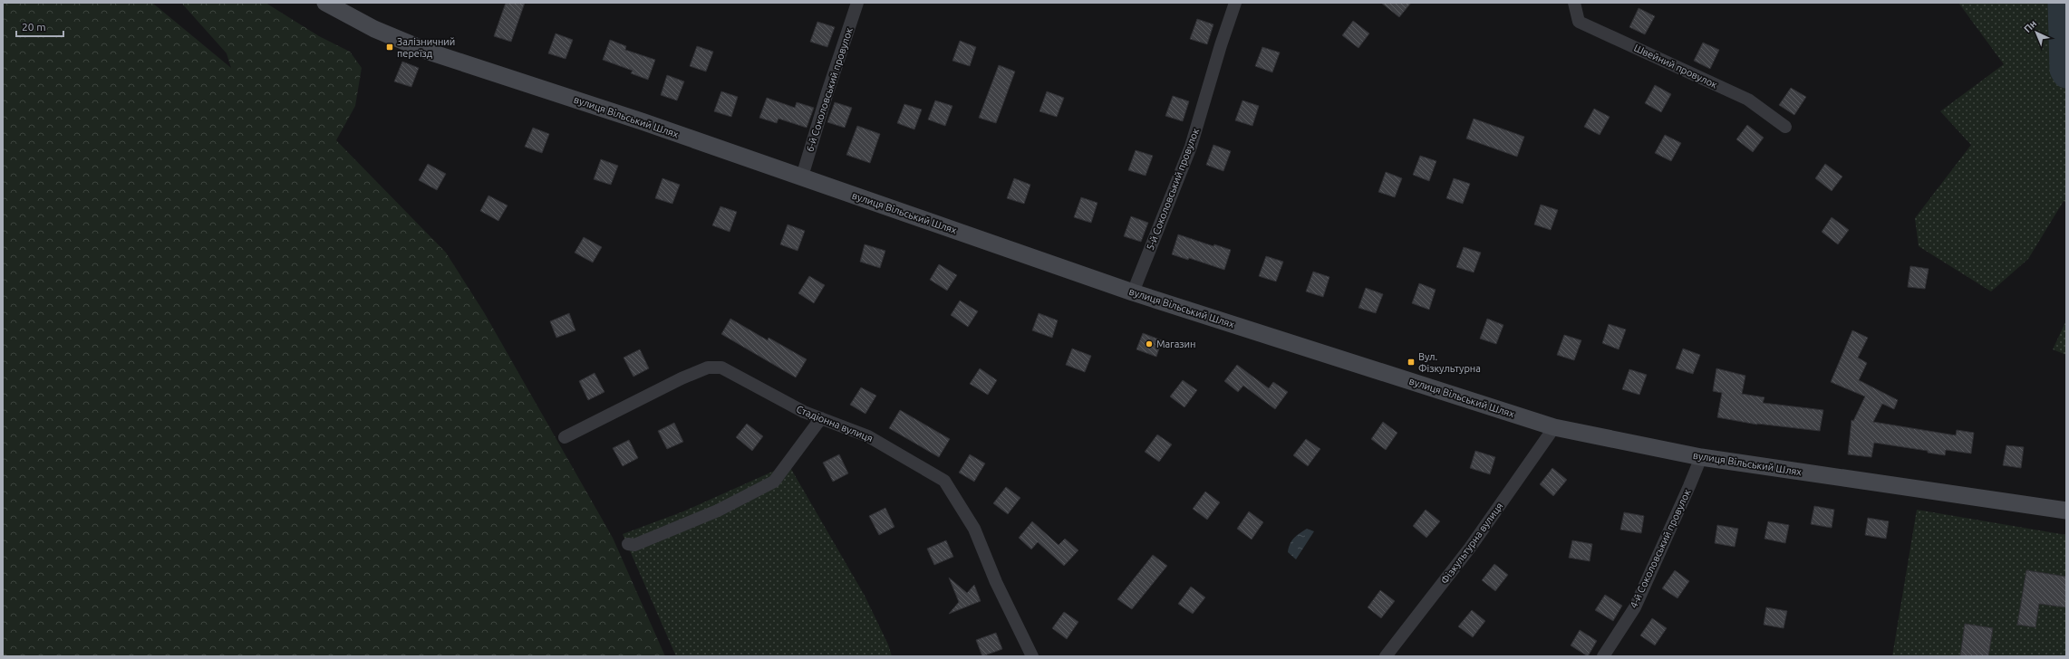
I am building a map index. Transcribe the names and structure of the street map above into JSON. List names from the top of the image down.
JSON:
{
  "streets": {
    "street": [
      "Швейний провулок",
      "6-й Соколовський провулок",
      "вулиця Вільський Шлях",
      "5-й Соколовський провулок",
      "Стадіонна вулиця",
      "Фізкультурна вулиця",
      "4-й Соколовський провулок"
    ]
  },
  "crossings": [
    ["6-й Соколовський провулок", "вулиця Вільський Шлях"],
    ["вулиця Вільський Шлях", "5-й Соколовський провулок"],
    ["вулиця Вільський Шлях", "Фізкультурна вулиця"],
    ["вулиця Вільський Шлях", "4-й Соколовський провулок"]
  ],
  "places": {
    "transit": ["Залізничний переїзд", "Вул. Фізкультурна"],
    "other": ["Магазин"]
  },
  "scale_bar": "20 m",
  "north": "top left"
}
